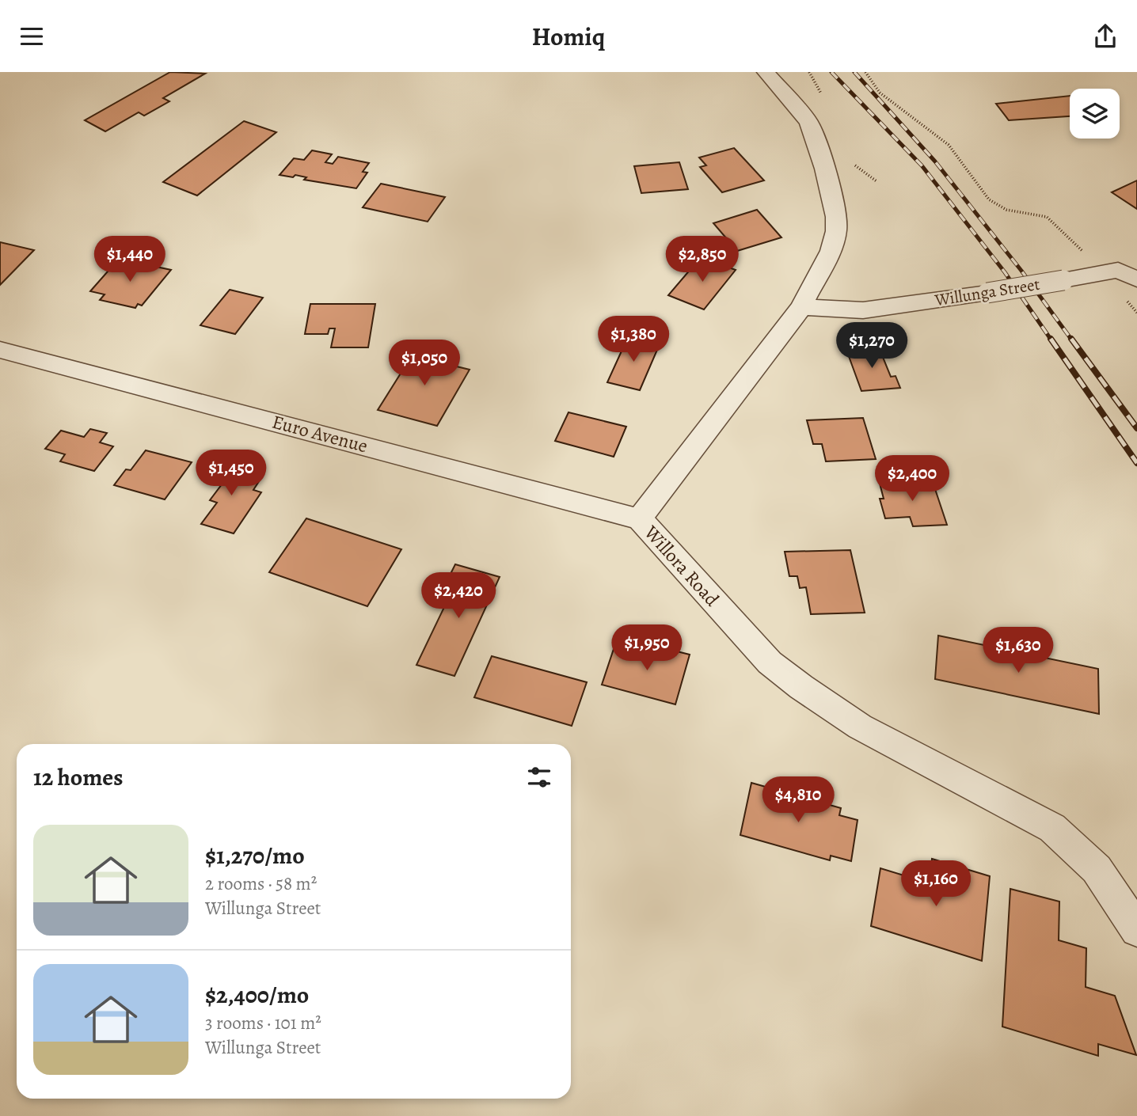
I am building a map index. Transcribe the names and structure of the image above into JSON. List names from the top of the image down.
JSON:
{
  "streets": {
    "street": ["Willunga Street", "Euro Avenue", "Willora Road"]
  },
  "crossings": [
    ["Willunga Street", "Willora Road"],
    ["Euro Avenue", "Willora Road"]
  ],
  "page": {
    "header": "Homiq",
    "price": [
      "$1,440",
      "$2,850",
      "$1,380",
      "$1,270",
      "$1,050",
      "$1,450",
      "$2,400",
      "$2,420",
      "$1,950",
      "$1,630",
      "$4,810",
      "$1,160"
    ],
    "heading": "12 homes",
    "list": [
      {
        "name": "$1,270/mo",
        "note": "2 rooms · 58 m² · Willunga Street"
      },
      {
        "name": "$2,400/mo",
        "note": "3 rooms · 101 m² · Willunga Street"
      }
    ]
  }
}
